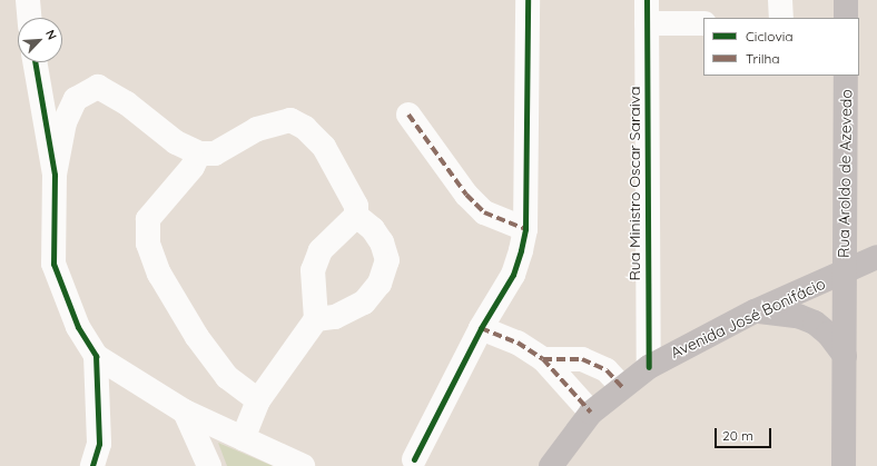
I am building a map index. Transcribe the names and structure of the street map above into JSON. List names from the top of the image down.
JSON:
{
  "streets": {
    "main road": ["Rua Aroldo de Azevedo", "Avenida José Bonifácio"],
    "street": ["Rua Ministro Oscar Saraiva"]
  },
  "crossings": [
    ["Rua Aroldo de Azevedo", "Avenida José Bonifácio"],
    ["Rua Ministro Oscar Saraiva", "Avenida José Bonifácio"]
  ],
  "legend": ["Ciclovia", "Trilha"],
  "scale_bar": "20 m",
  "north": "top right"
}
